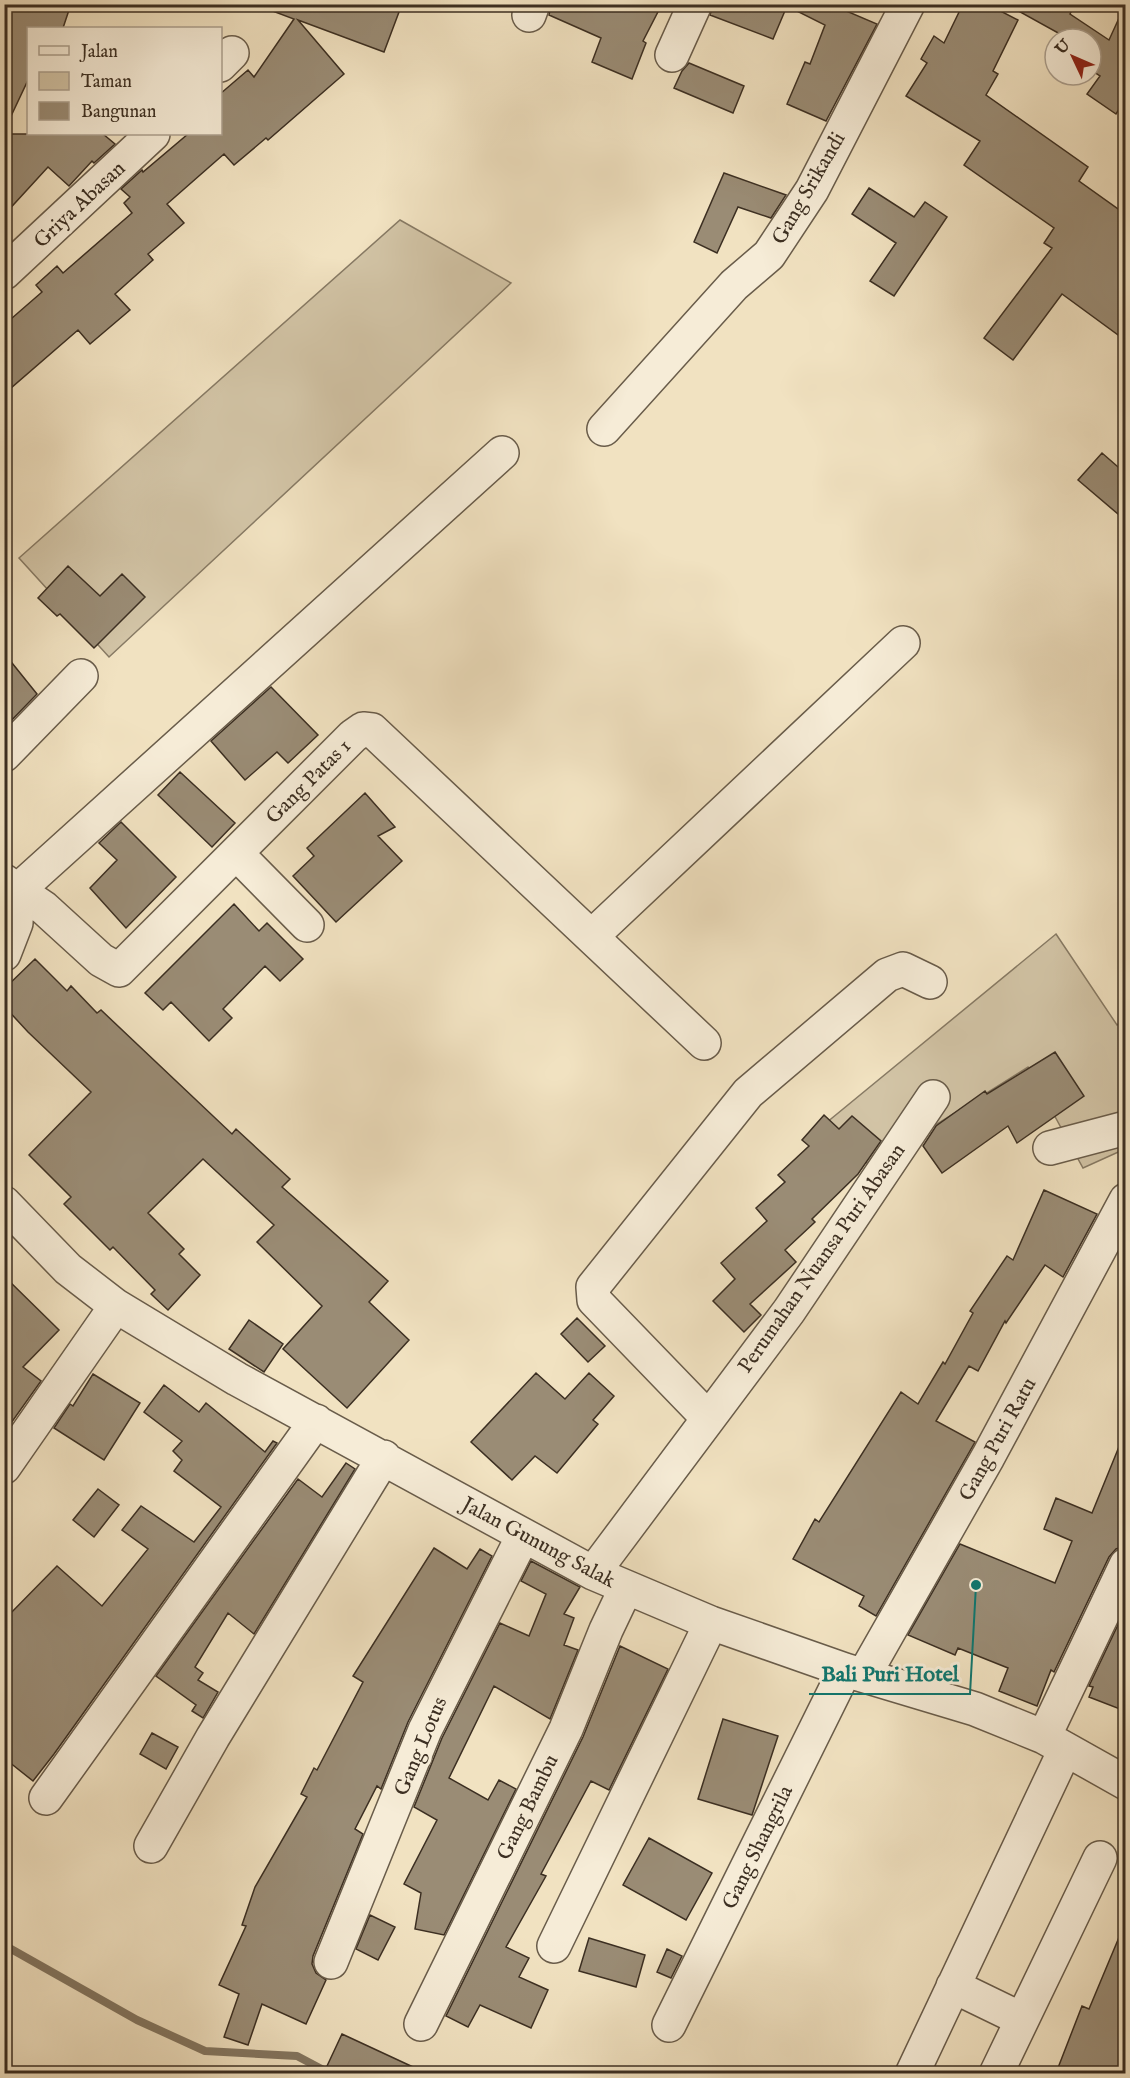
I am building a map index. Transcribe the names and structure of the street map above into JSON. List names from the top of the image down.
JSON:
{
  "streets": {
    "street": [
      "Gang Srikandi",
      "Griya Abasan",
      "Gang Patas 1",
      "Perumahan Nuansa Puri Abasan",
      "Gang Puri Ratu",
      "Jalan Gunung Salak",
      "Gang Lotus",
      "Gang Bambu",
      "Gang Shangrila"
    ]
  },
  "crossings": [
    ["Perumahan Nuansa Puri Abasan", "Jalan Gunung Salak"],
    ["Gang Puri Ratu", "Jalan Gunung Salak"],
    ["Gang Puri Ratu", "Gang Shangrila"],
    ["Jalan Gunung Salak", "Gang Lotus"],
    ["Jalan Gunung Salak", "Gang Bambu"],
    ["Jalan Gunung Salak", "Gang Shangrila"]
  ],
  "places": ["Bali Puri Hotel"],
  "legend": ["Jalan", "Taman", "Bangunan"],
  "north": "top left"
}
